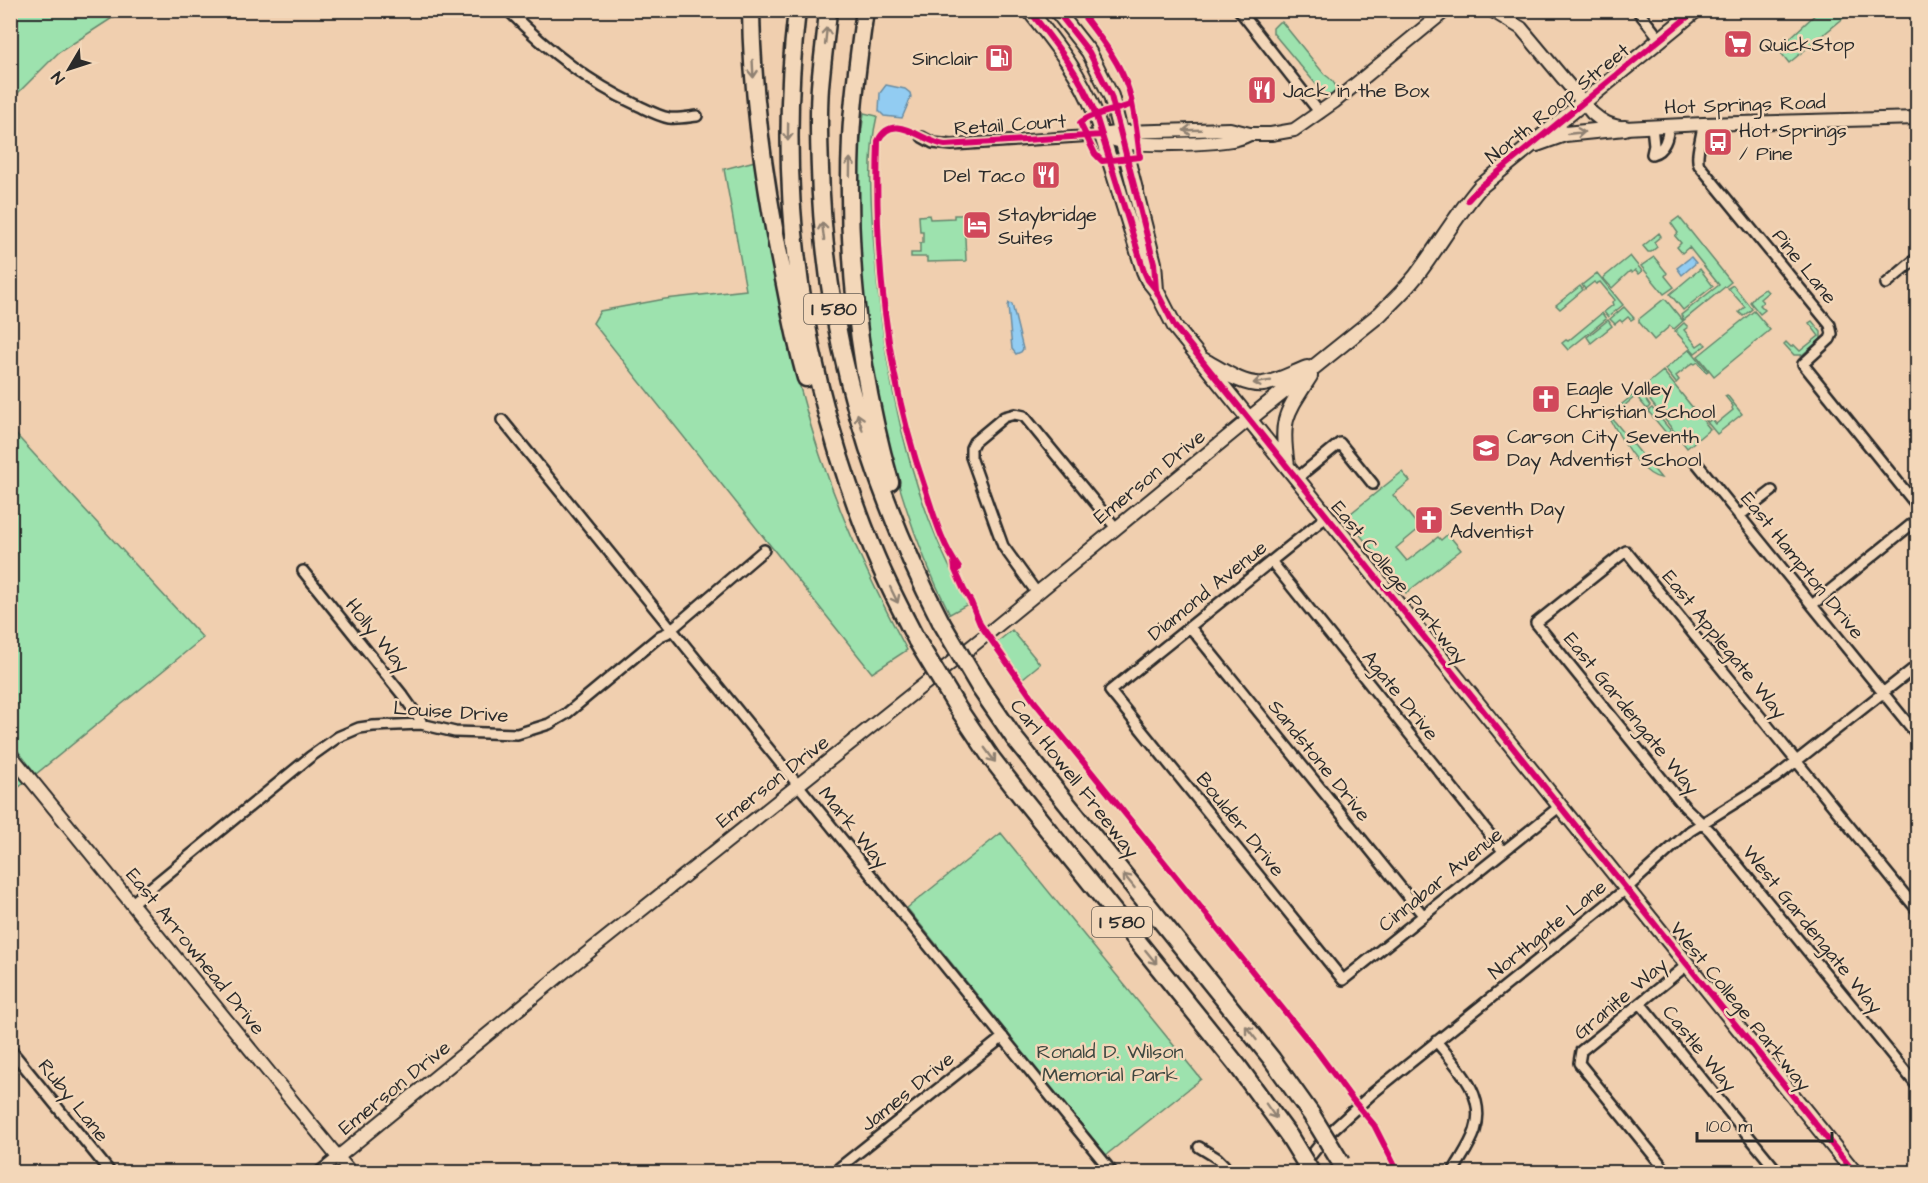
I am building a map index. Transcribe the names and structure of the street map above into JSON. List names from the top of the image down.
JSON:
{
  "streets": {
    "highway": ["I 580", "Carl Howell Freeway"],
    "main road": ["North Roop Street", "East College Parkway", "West College Parkway"],
    "street": [
      "Hot Springs Road",
      "Retail Court",
      "Pine Lane",
      "Emerson Drive",
      "East Hampton Drive",
      "Diamond Avenue",
      "Holly Way",
      "East Applegate Way",
      "Agate Drive",
      "Louise Drive",
      "East Gardengate Way",
      "Sandstone Drive",
      "Boulder Drive",
      "Mark Way",
      "Cinnabar Avenue",
      "Northgate Lane",
      "West Gardengate Way",
      "East Arrowhead Drive",
      "Granite Way",
      "Castle Way",
      "James Drive",
      "Ruby Lane"
    ]
  },
  "crossings": [
    ["North Roop Street", "Hot Springs Road"],
    ["North Roop Street", "Emerson Drive"],
    ["North Roop Street", "East College Parkway"],
    ["Hot Springs Road", "Pine Lane"],
    ["Retail Court", "East College Parkway"],
    ["Emerson Drive", "East College Parkway"],
    ["Emerson Drive", "Mark Way"],
    ["Emerson Drive", "East Arrowhead Drive"],
    ["East Hampton Drive", "Northgate Lane"],
    ["East College Parkway", "Diamond Avenue"],
    ["East College Parkway", "Cinnabar Avenue"],
    ["East College Parkway", "Northgate Lane"],
    ["East College Parkway", "West College Parkway"],
    ["Diamond Avenue", "Agate Drive"],
    ["Diamond Avenue", "Sandstone Drive"],
    ["Diamond Avenue", "Boulder Drive"],
    ["Holly Way", "Louise Drive"],
    ["East Applegate Way", "East Gardengate Way"],
    ["East Applegate Way", "Northgate Lane"],
    ["Agate Drive", "Cinnabar Avenue"],
    ["Louise Drive", "Mark Way"],
    ["Louise Drive", "East Arrowhead Drive"],
    ["East Gardengate Way", "Northgate Lane"],
    ["East Gardengate Way", "West Gardengate Way"],
    ["Sandstone Drive", "Cinnabar Avenue"],
    ["Boulder Drive", "Cinnabar Avenue"],
    ["Mark Way", "James Drive"],
    ["Northgate Lane", "West Gardengate Way"],
    ["Northgate Lane", "West College Parkway"],
    ["Granite Way", "West College Parkway"],
    ["Granite Way", "Castle Way"]
  ],
  "parks": ["Ronald D. Wilson Memorial Park"],
  "places": {
    "supermarket": ["QuickStop"],
    "fuel station": ["Sinclair"],
    "restaurant": ["Jack in the Box", "Del Taco"],
    "bus stop": ["Hot Springs / Pine"],
    "hotel": ["Staybridge Suites"],
    "church": ["Eagle Valley Christian School", "Seventh Day Adventist"],
    "school or university": ["Carson City Seventh Day Adventist School"]
  },
  "scale_bar": "100 m",
  "north": "bottom left"
}
